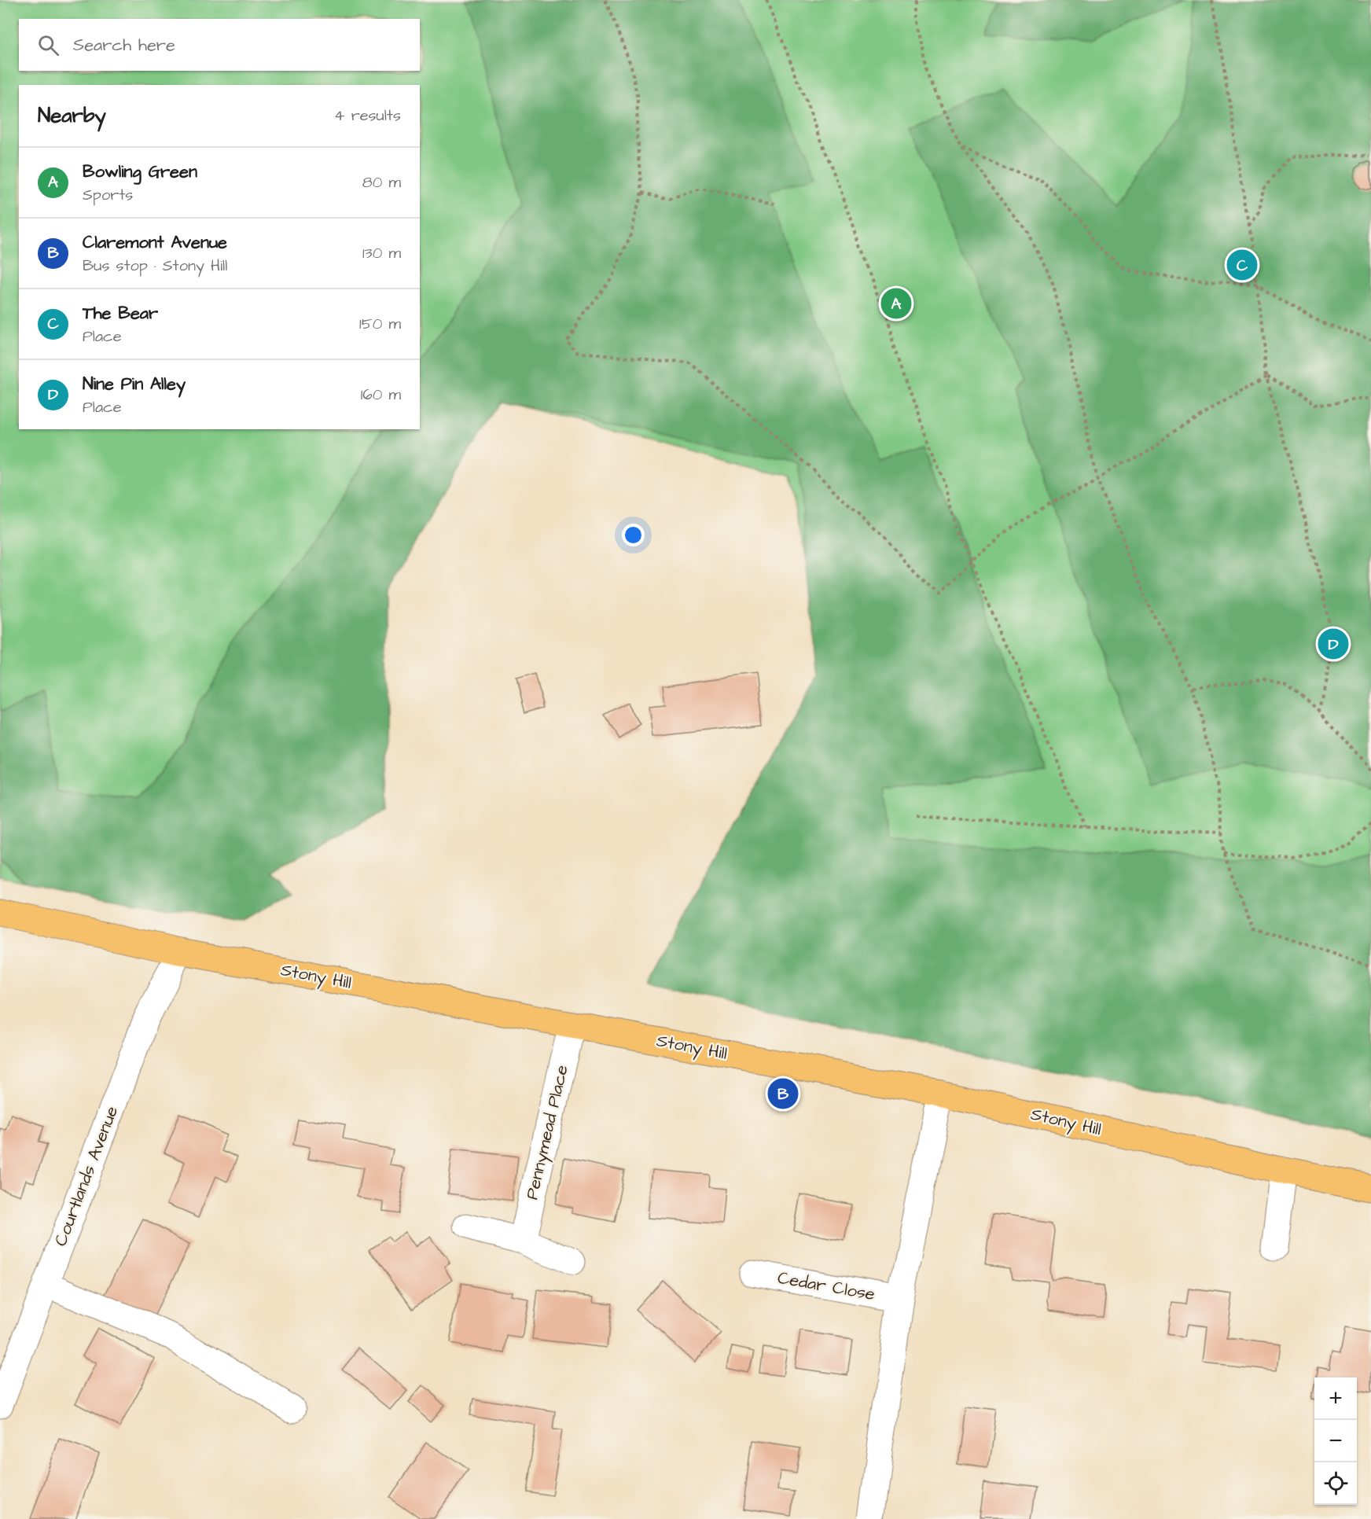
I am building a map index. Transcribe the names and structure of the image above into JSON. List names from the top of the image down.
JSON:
{
  "streets": {
    "main road": ["Stony Hill"],
    "street": ["Pennymead Place", "Courtlands Avenue", "Cedar Close"]
  },
  "crossings": [
    ["Stony Hill", "Pennymead Place"],
    ["Stony Hill", "Courtlands Avenue"]
  ],
  "page": {
    "search": "Search here",
    "heading": ["Nearby", "4 results"],
    "list": [
      {
        "mark": "A",
        "name": "Bowling Green",
        "note": "Sports",
        "value": "80 m"
      },
      {
        "mark": "B",
        "name": "Claremont Avenue",
        "note": "Bus stop · Stony Hill",
        "value": "130 m"
      },
      {
        "mark": "C",
        "name": "The Bear",
        "note": "Place",
        "value": "150 m"
      },
      {
        "mark": "D",
        "name": "Nine Pin Alley",
        "note": "Place",
        "value": "160 m"
      }
    ],
    "pins": [
      "C",
      "A",
      "D",
      "B"
    ],
    "map_buttons": ["+", "−"]
  }
}
